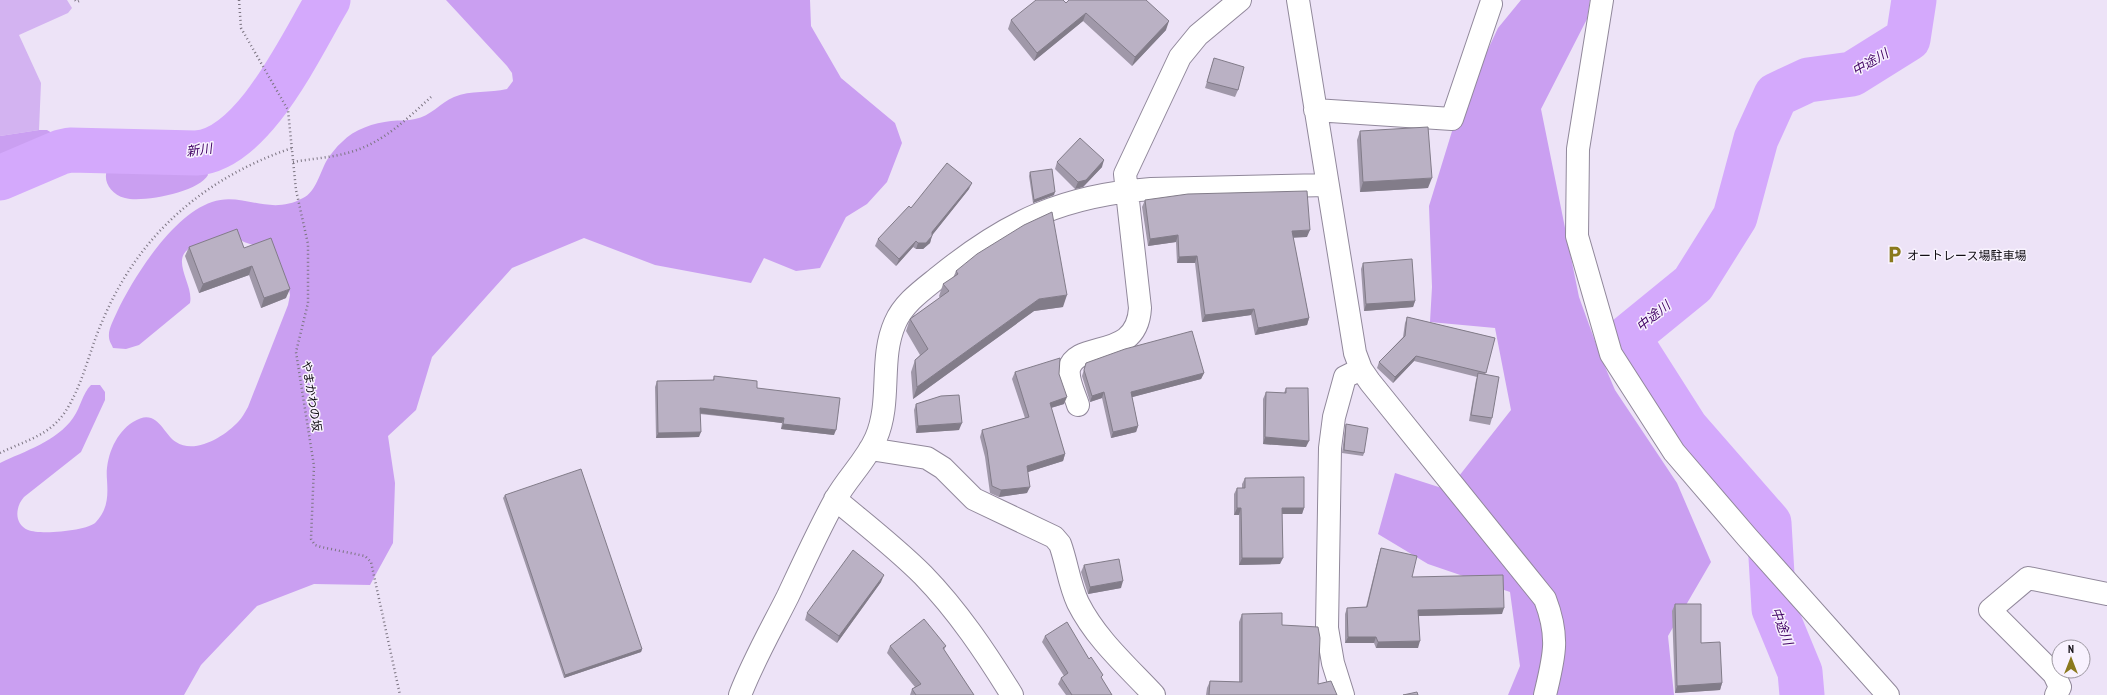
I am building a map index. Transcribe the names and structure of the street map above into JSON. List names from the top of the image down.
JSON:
{
  "streets": {
    "path": ["やまかわの坂"]
  },
  "water": ["中途川", "新川"],
  "places": {
    "parking": ["オートレース場駐車場"]
  },
  "north": "top"
}
